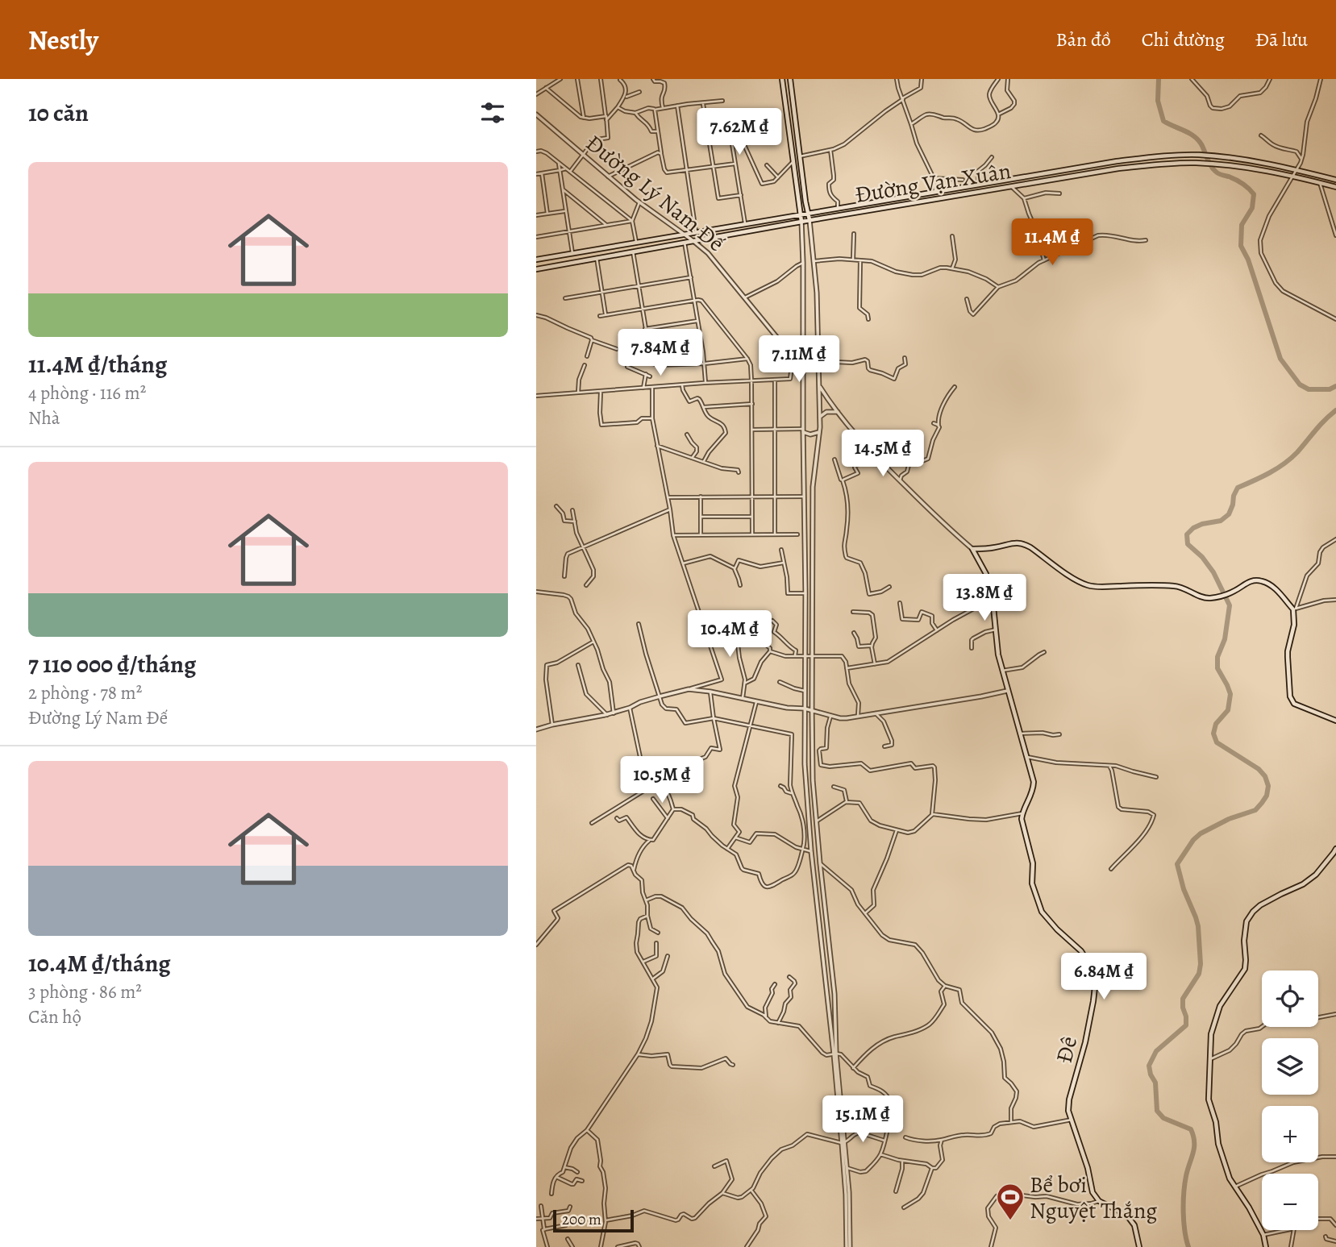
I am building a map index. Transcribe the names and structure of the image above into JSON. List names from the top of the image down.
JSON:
{
  "streets": {
    "main road": ["Đường Vạn Xuân", "Đê"],
    "street": ["Đường Lý Nam Đế"]
  },
  "crossings": [
    ["Đường Vạn Xuân", "Đường Lý Nam Đế"]
  ],
  "places": {
    "sports": ["Bể bơi Nguyệt Thắng"]
  },
  "scale_bar": "200 m",
  "page": {
    "header": "Nestly",
    "nav": ["Bản đồ", "Chỉ đường", "Đã lưu"],
    "heading": "10 căn",
    "price": [
      "7.62M ₫",
      "11.4M ₫",
      "7.84M ₫",
      "7.11M ₫",
      "14.5M ₫",
      "13.8M ₫",
      "10.4M ₫",
      "10.5M ₫",
      "6.84M ₫",
      "15.1M ₫"
    ],
    "list": [
      {
        "name": "11.4M ₫/tháng",
        "note": "4 phòng · 116 m² · Nhà"
      },
      {
        "name": "7 110 000 ₫/tháng",
        "note": "2 phòng · 78 m² · Đường Lý Nam Đế"
      },
      {
        "name": "10.4M ₫/tháng",
        "note": "3 phòng · 86 m² · Căn hộ"
      }
    ],
    "map_buttons": ["+", "−"],
    "scale": "200 m"
  }
}
